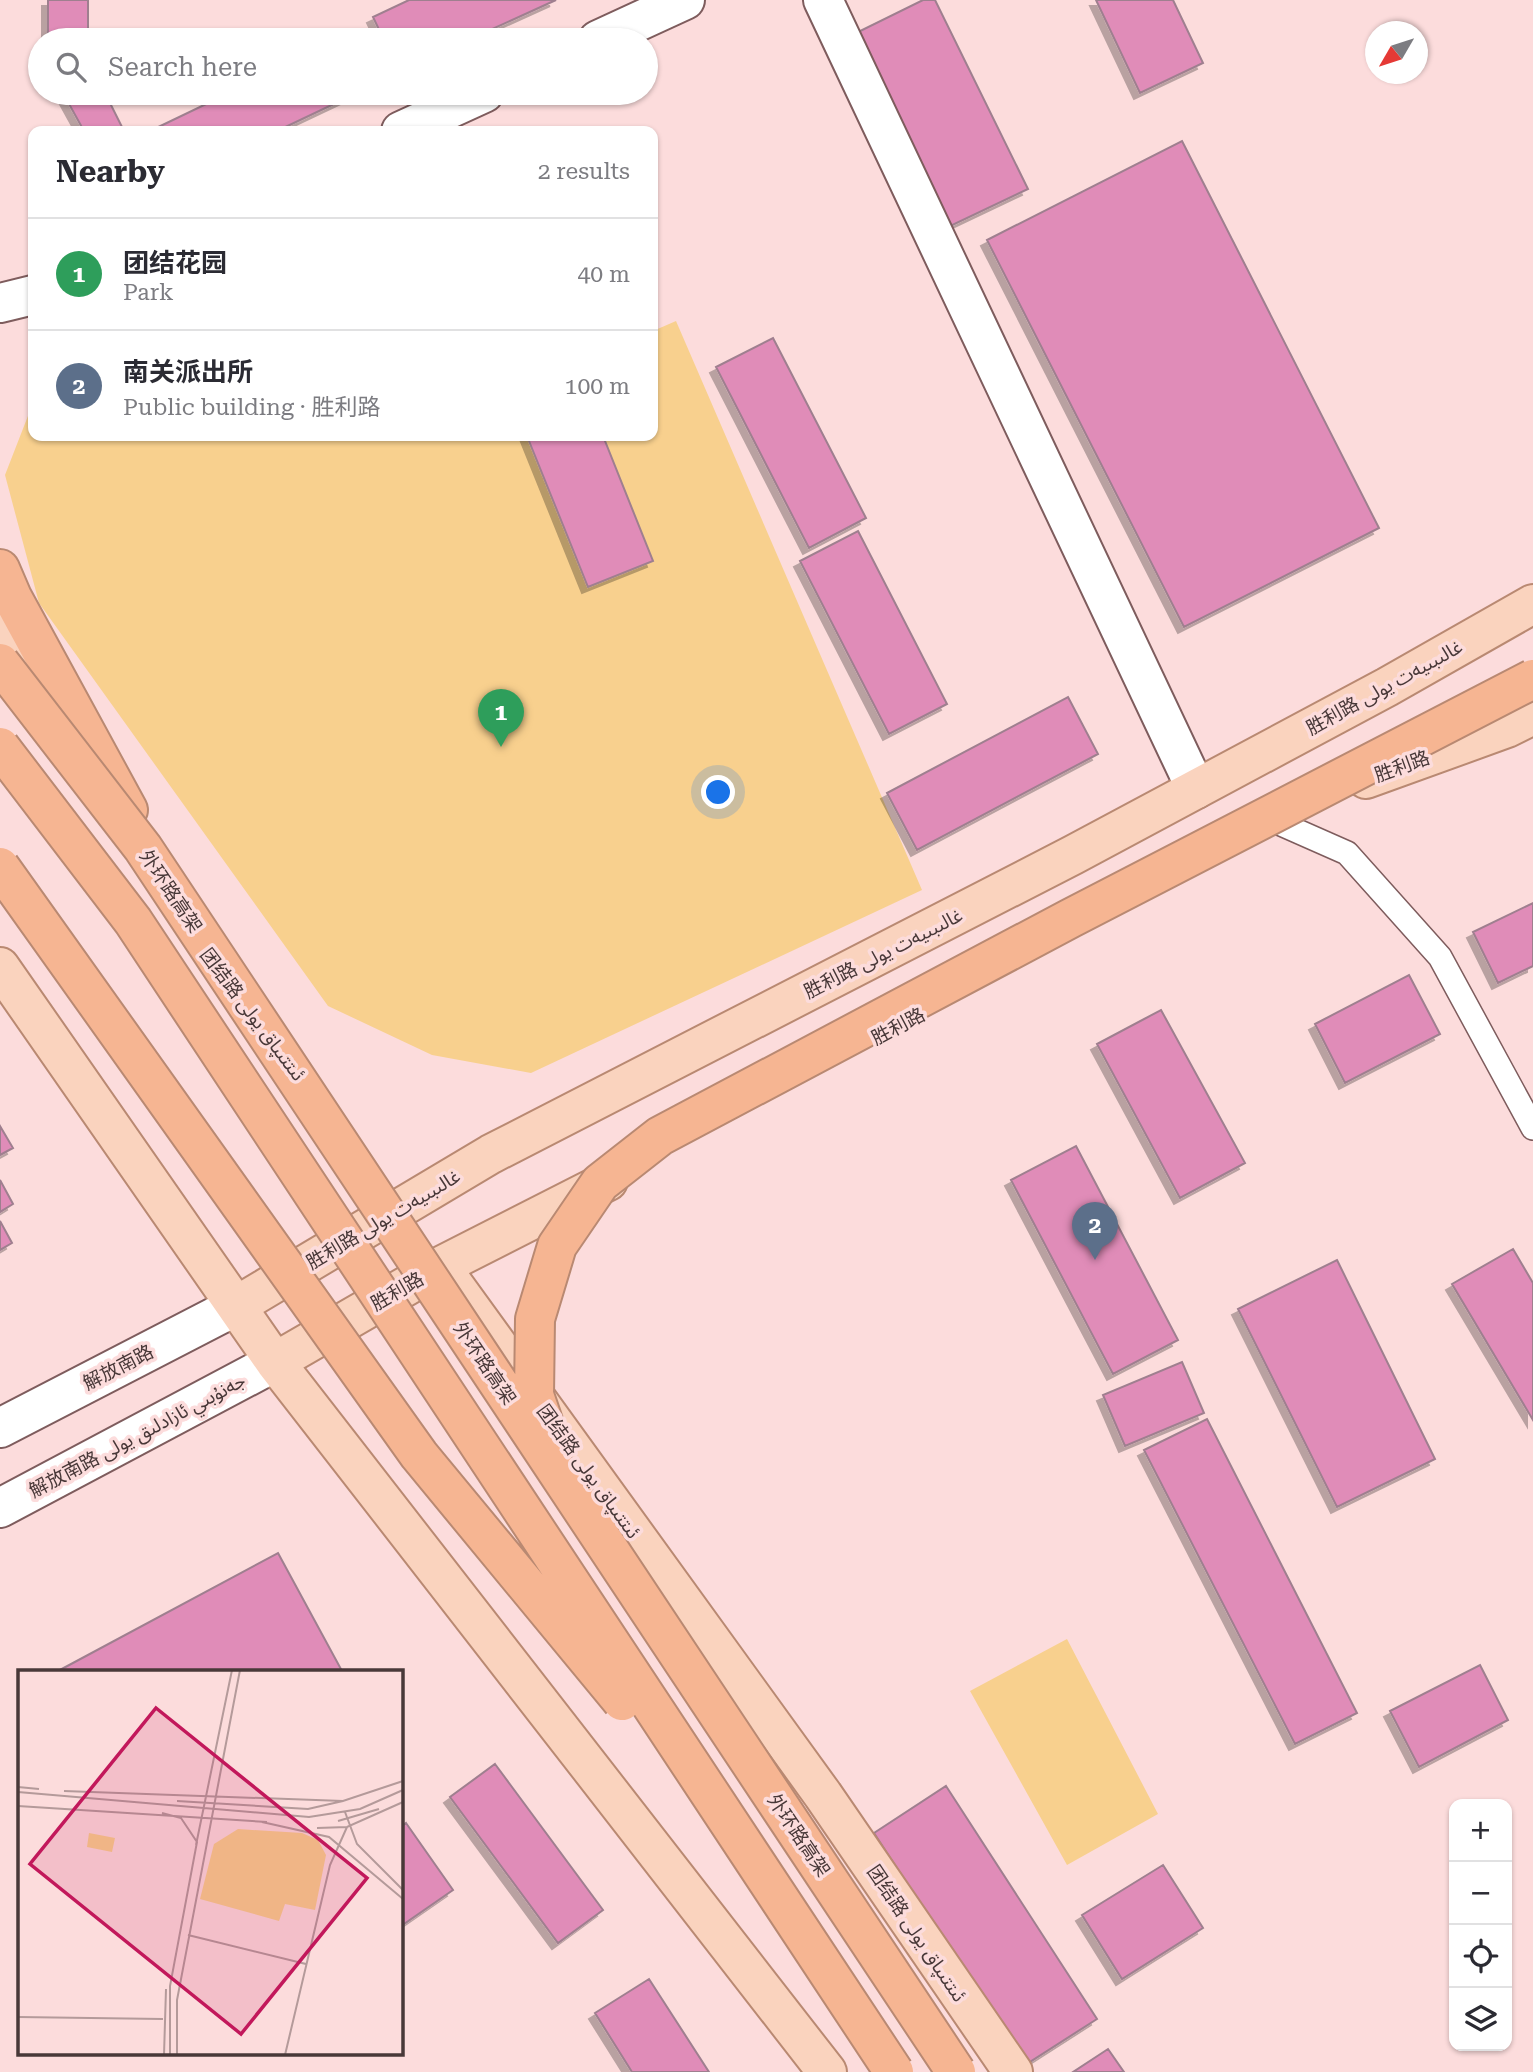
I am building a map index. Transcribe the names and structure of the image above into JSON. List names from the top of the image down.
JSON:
{
  "streets": {
    "highway": ["外环路高架"],
    "main road": ["胜利路 غالىبىيەت يولى", "胜利路", "团结路 ئىتتىپاق يولى"],
    "street": ["解放南路", "解放南路 جەنۇبىي ئازادلىق يولى"]
  },
  "crossings": [
    ["胜利路 غالىبىيەت يولى", "团结路 ئىتتىپاق يولى"],
    ["胜利路 غالىبىيەت يولى", "解放南路"],
    ["胜利路", "团结路 ئىتتىپاق يولى"],
    ["胜利路", "解放南路 جەنۇبىي ئازادلىق يولى"]
  ],
  "north": "bottom left",
  "page": {
    "search": "Search here",
    "heading": ["Nearby", "2 results"],
    "list": [
      {
        "mark": "1",
        "name": "团结花园",
        "note": "Park",
        "value": "40 m"
      },
      {
        "mark": "2",
        "name": "南关派出所",
        "note": "Public building · 胜利路",
        "value": "100 m"
      }
    ],
    "pins": ["1", "2"],
    "map_buttons": ["+", "−"]
  }
}
